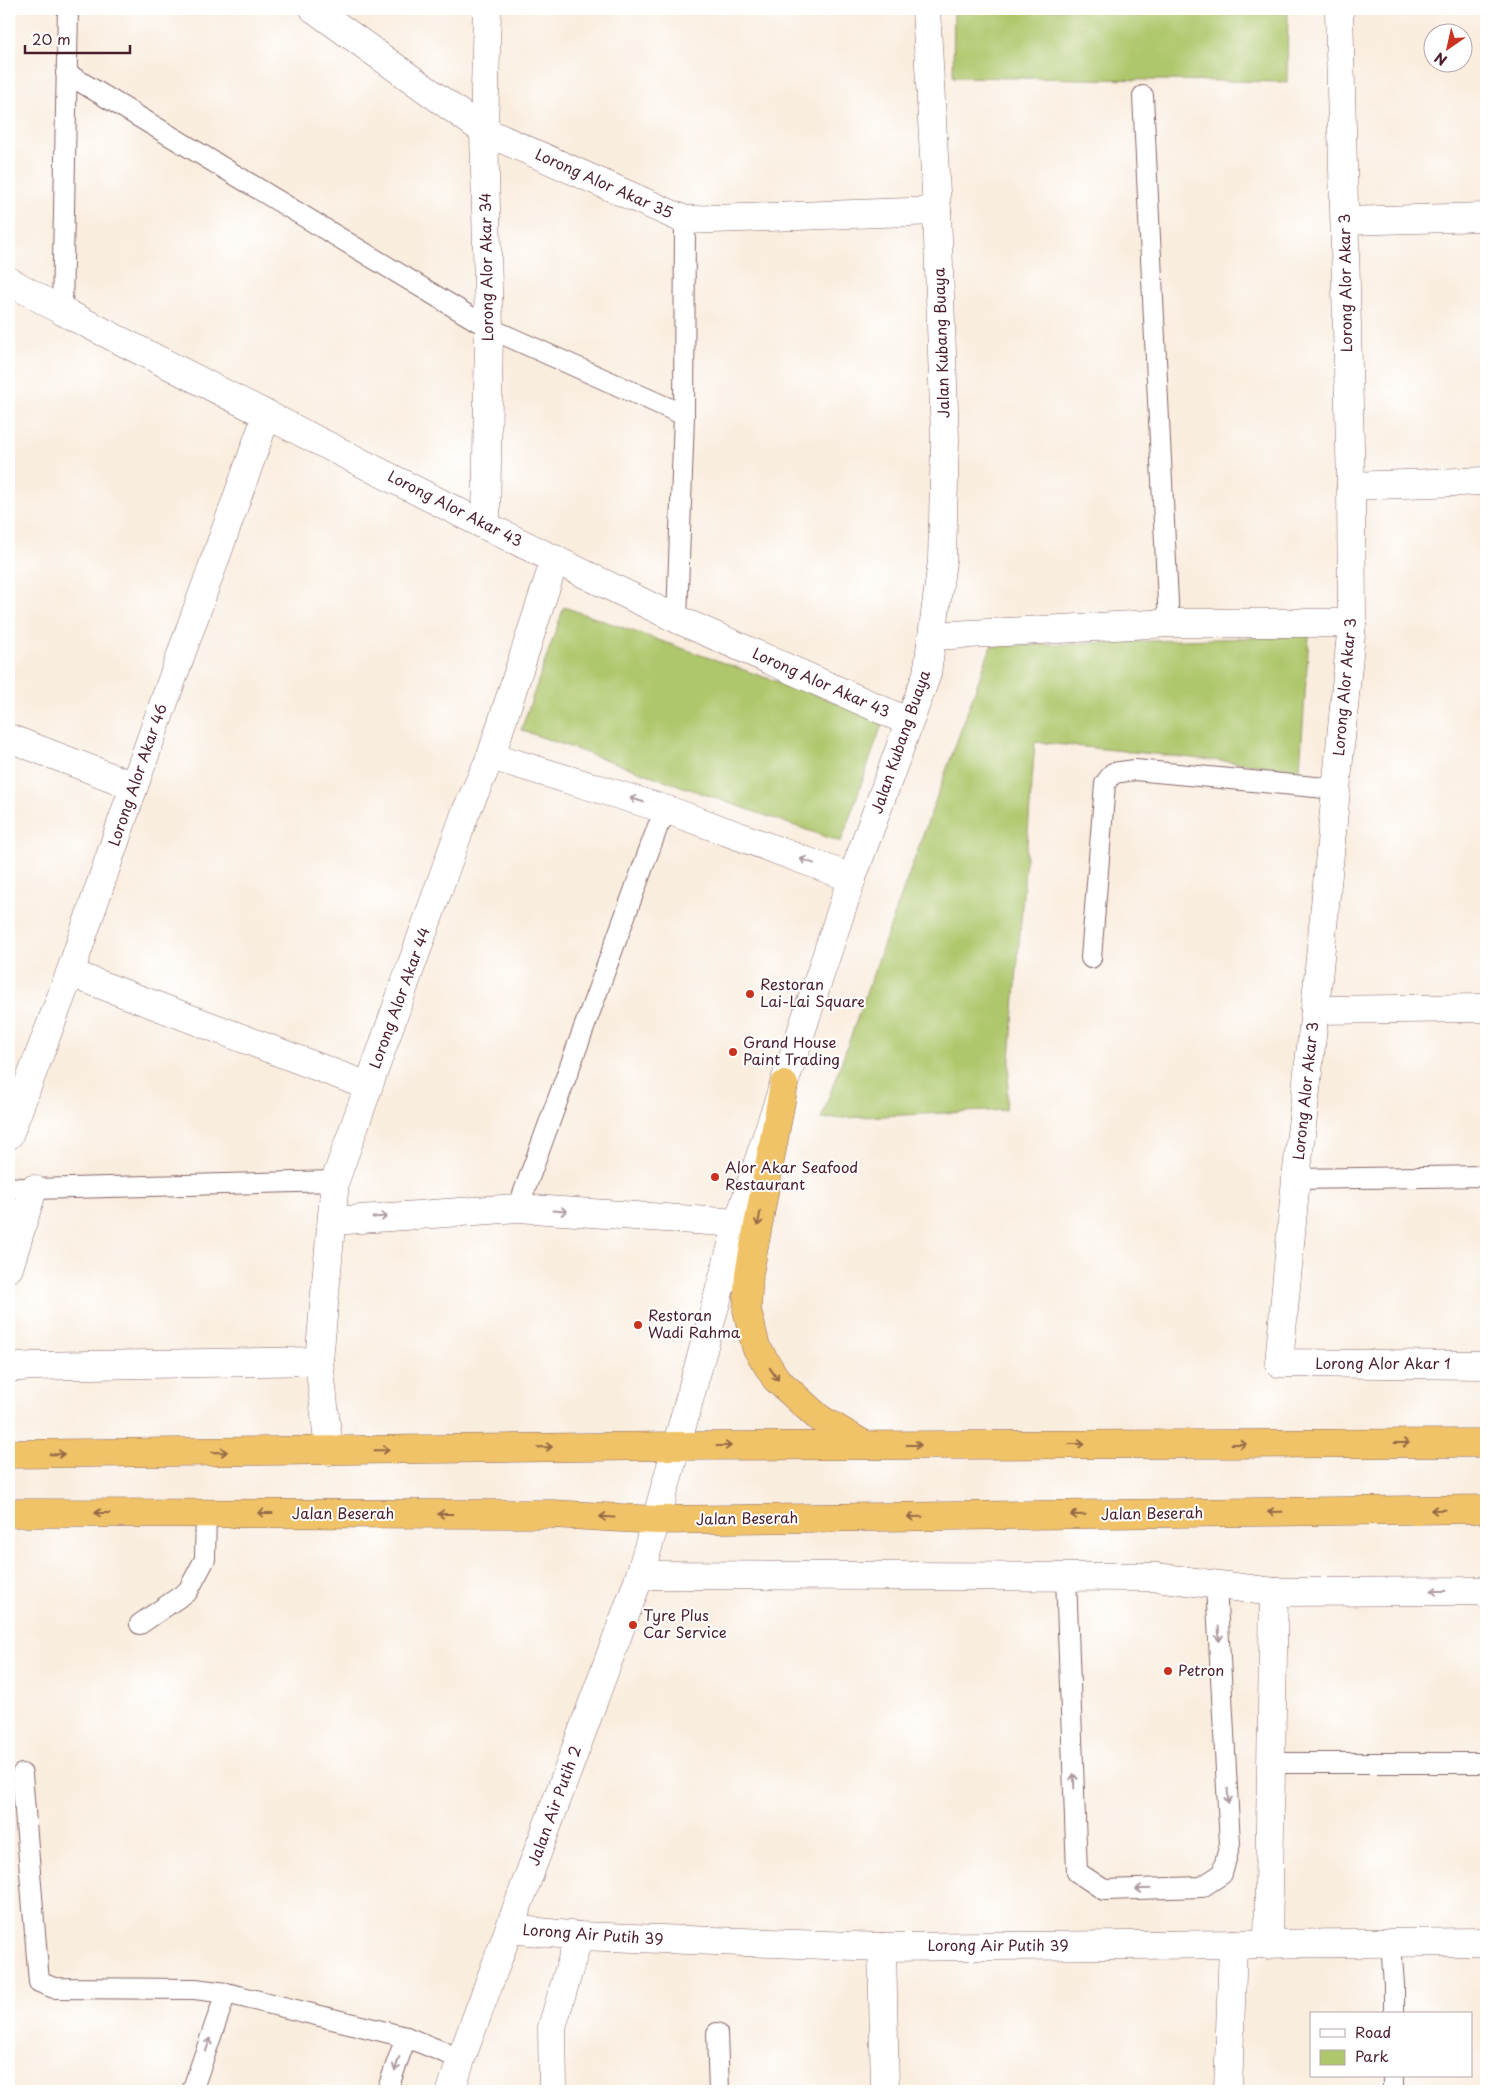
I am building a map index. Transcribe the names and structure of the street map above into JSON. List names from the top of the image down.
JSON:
{
  "streets": {
    "highway": ["Jalan Beserah"],
    "street": [
      "Lorong Alor Akar 35",
      "Lorong Alor Akar 34",
      "Lorong Alor Akar 3",
      "Jalan Kubang Buaya",
      "Lorong Alor Akar 43",
      "Lorong Alor Akar 46",
      "Lorong Alor Akar 44",
      "Lorong Alor Akar 1",
      "Jalan Air Putih 2",
      "Lorong Air Putih 39"
    ]
  },
  "crossings": [
    ["Lorong Alor Akar 35", "Lorong Alor Akar 34"],
    ["Lorong Alor Akar 35", "Jalan Kubang Buaya"],
    ["Lorong Alor Akar 34", "Lorong Alor Akar 43"],
    ["Lorong Alor Akar 3", "Lorong Alor Akar 1"],
    ["Jalan Kubang Buaya", "Lorong Alor Akar 43"],
    ["Jalan Kubang Buaya", "Jalan Beserah"],
    ["Jalan Kubang Buaya", "Jalan Air Putih 2"],
    ["Lorong Alor Akar 43", "Lorong Alor Akar 46"],
    ["Lorong Alor Akar 43", "Lorong Alor Akar 44"],
    ["Jalan Beserah", "Jalan Air Putih 2"],
    ["Jalan Air Putih 2", "Lorong Air Putih 39"]
  ],
  "places": [
    "Restoran Lai-Lai Square",
    "Grand House Paint Trading",
    "Alor Akar Seafood Restaurant",
    "Restoran Wadi Rahma",
    "Tyre Plus Car Service",
    "Petron"
  ],
  "legend": ["Road", "Park"],
  "scale_bar": "20 m",
  "north": "bottom left"
}
